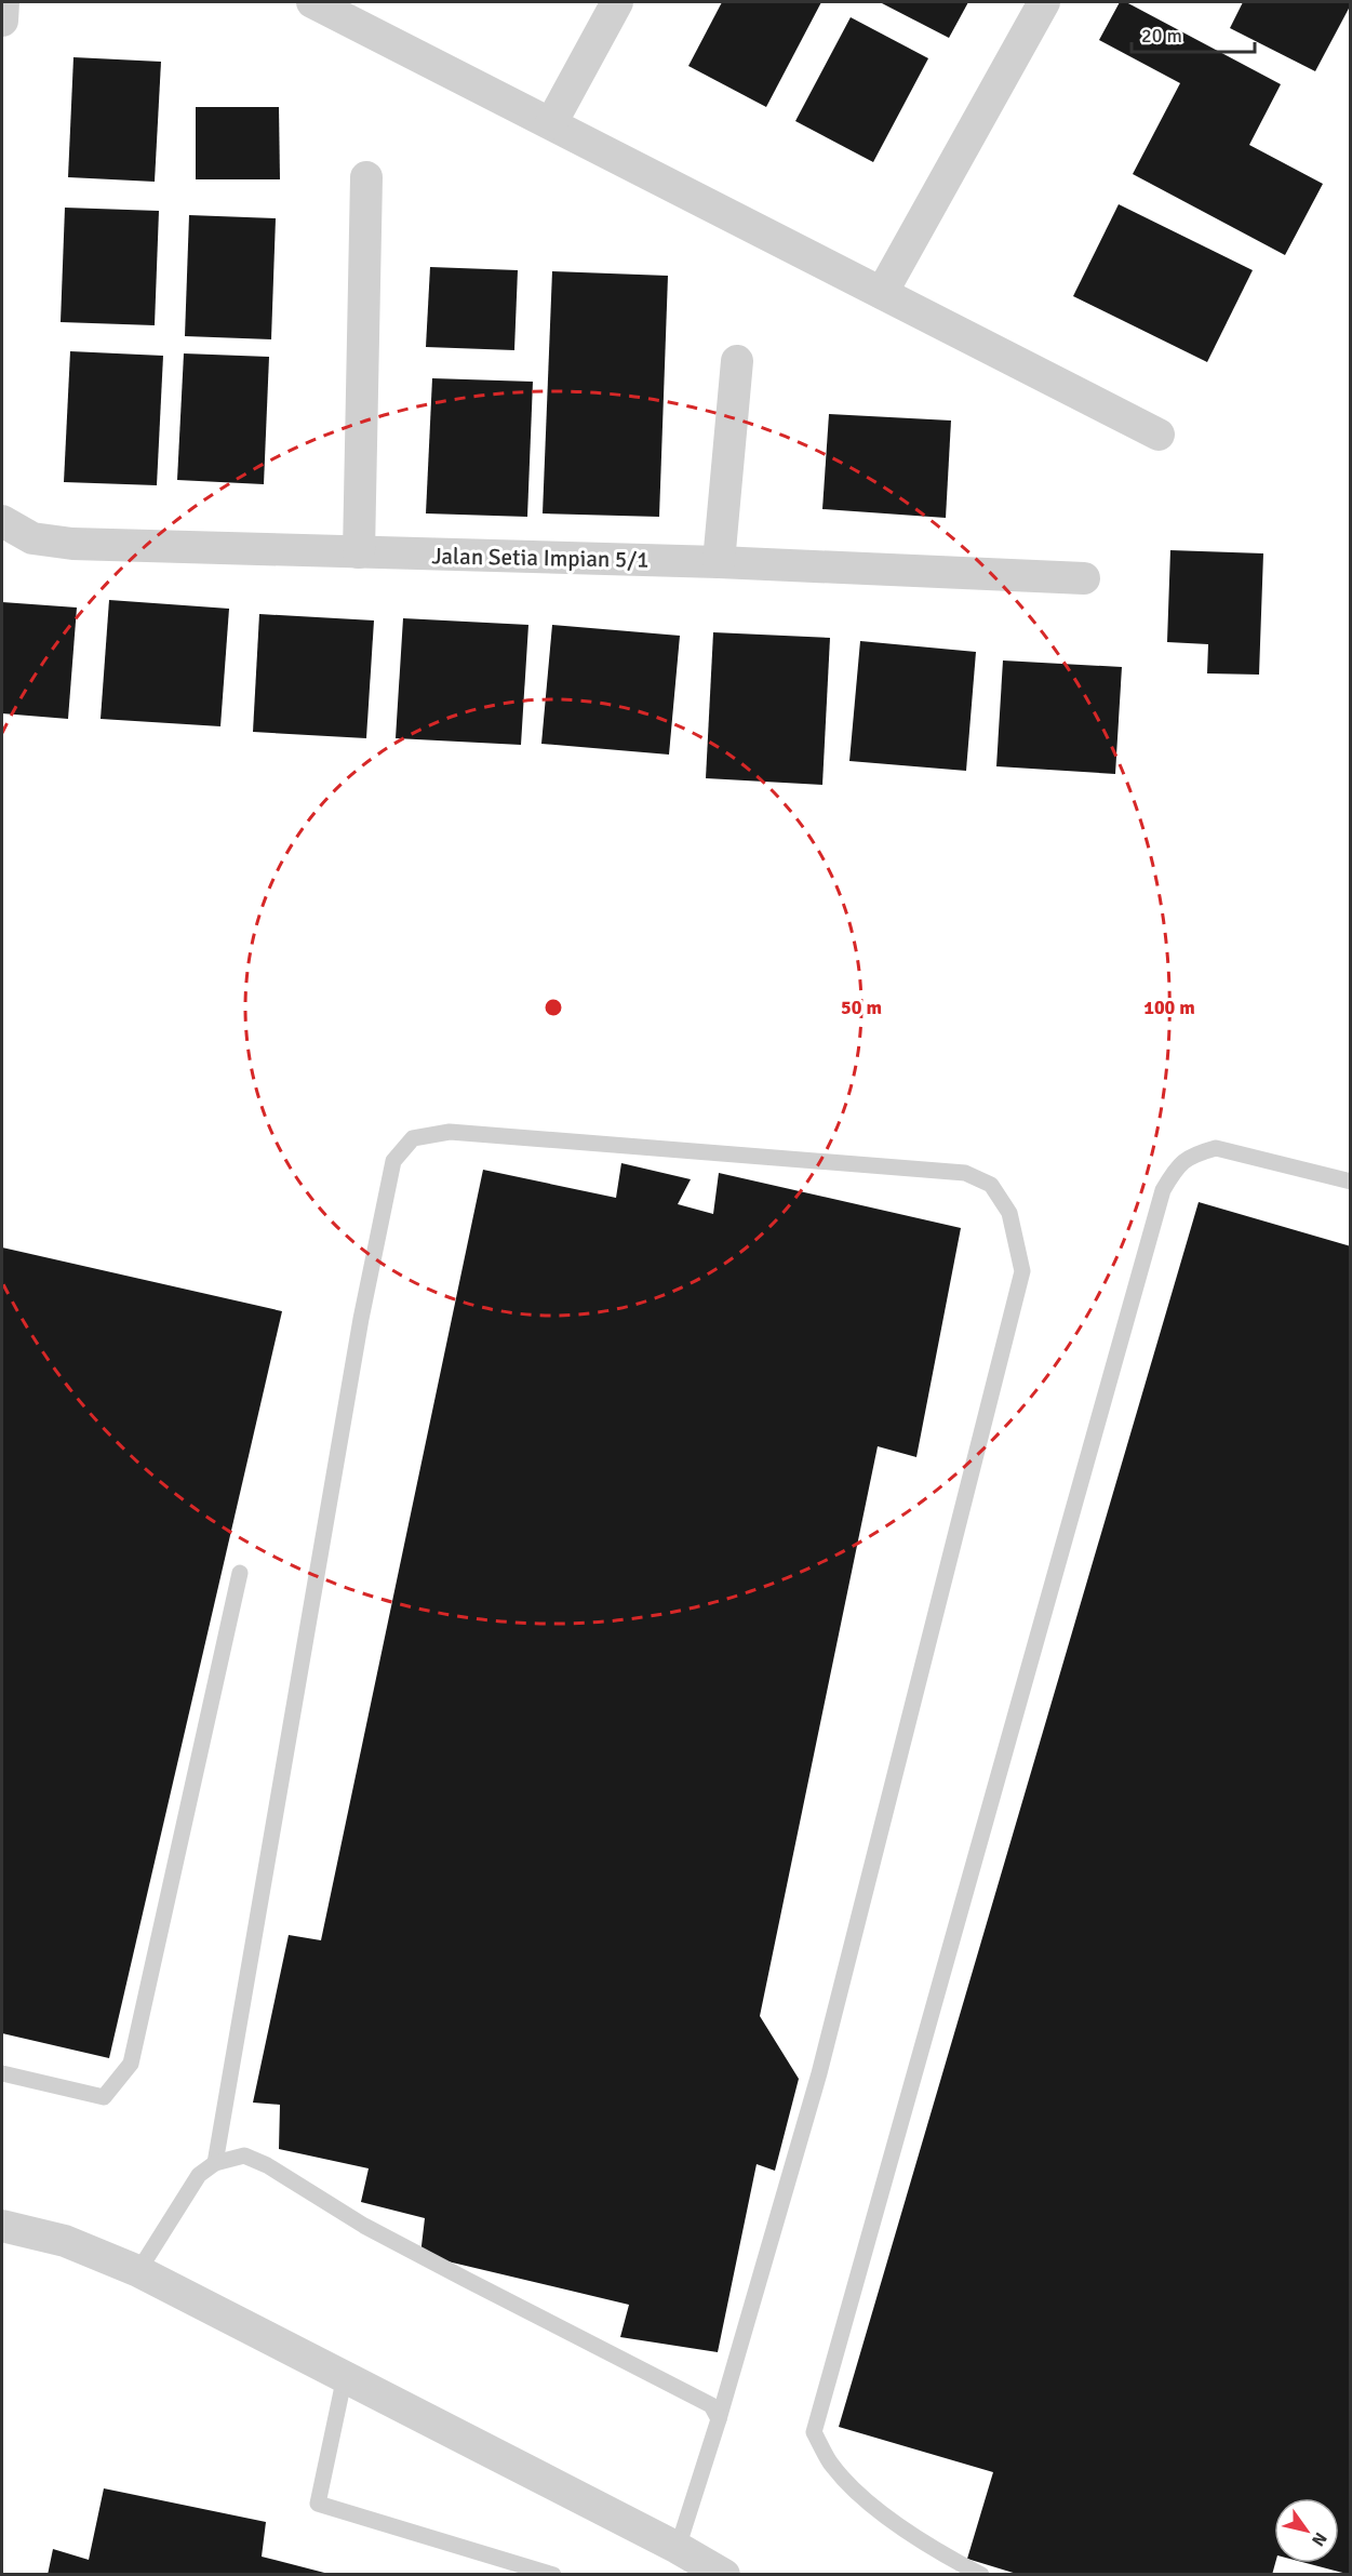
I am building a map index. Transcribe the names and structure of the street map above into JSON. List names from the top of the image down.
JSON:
{
  "streets": {
    "street": ["Jalan Setia Impian 5/1"]
  },
  "scale_bar": "20 m",
  "north": "bottom right",
  "rings": ["50 m", "100 m"]
}
